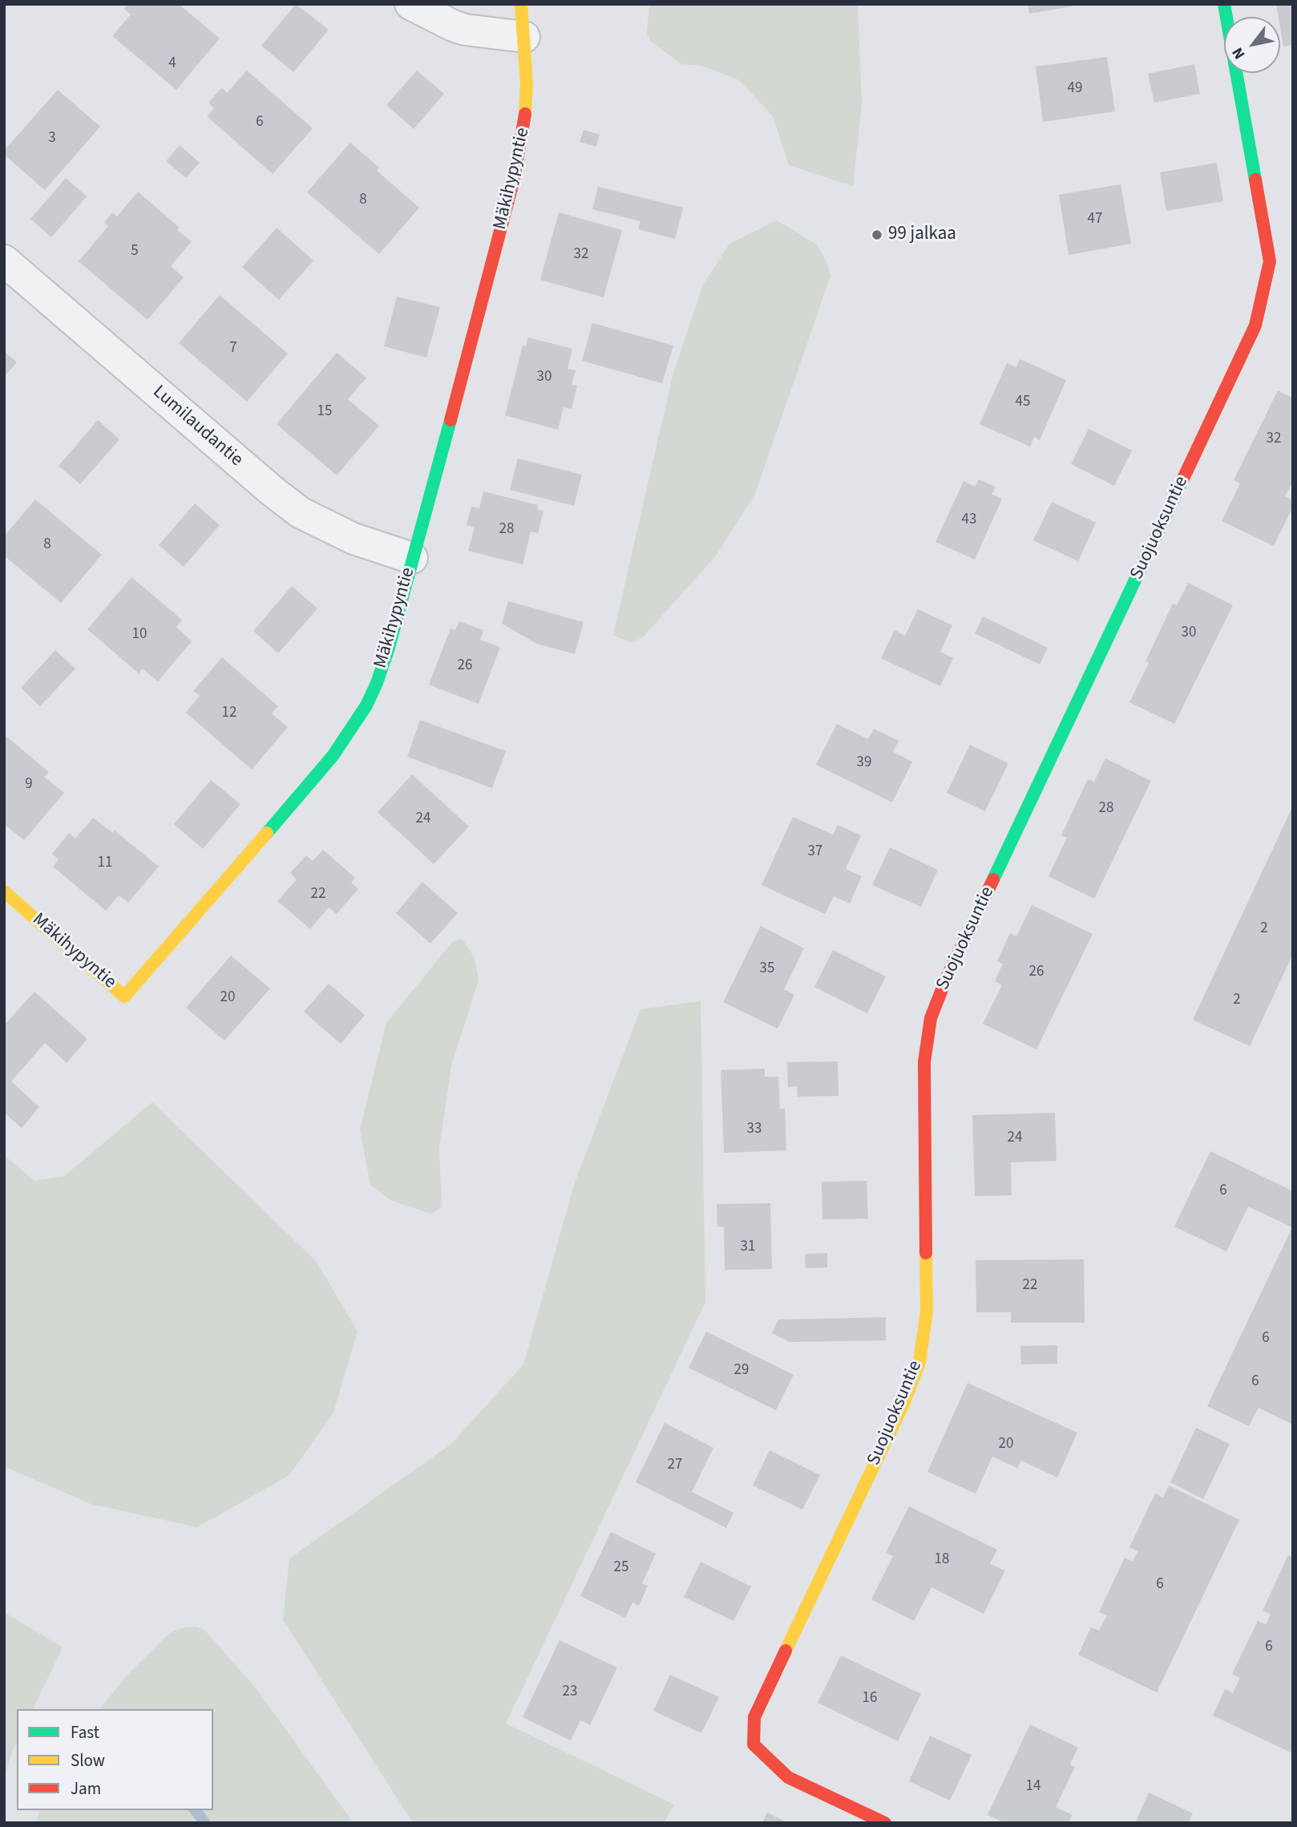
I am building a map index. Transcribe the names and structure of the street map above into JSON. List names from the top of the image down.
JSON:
{
  "streets": {
    "street": ["Mäkihypyntie", "Lumilaudantie", "Suojuoksuntie"]
  },
  "crossings": [
    ["Mäkihypyntie", "Lumilaudantie"]
  ],
  "places": ["99 jalkaa"],
  "house_numbers": [
    "4",
    "49",
    "6",
    "3",
    "8",
    "47",
    "5",
    "32",
    "7",
    "30",
    "45",
    "15",
    "32",
    "43",
    "28",
    "8",
    "30",
    "10",
    "26",
    "12",
    "39",
    "9",
    "28",
    "24",
    "37",
    "11",
    "22",
    "2",
    "35",
    "26",
    "20",
    "2",
    "33",
    "24",
    "6",
    "31",
    "22",
    "6",
    "29",
    "6",
    "20",
    "27",
    "18",
    "25",
    "6",
    "6",
    "23",
    "16",
    "14"
  ],
  "legend": ["Fast", "Slow", "Jam"],
  "north": "bottom left"
}
